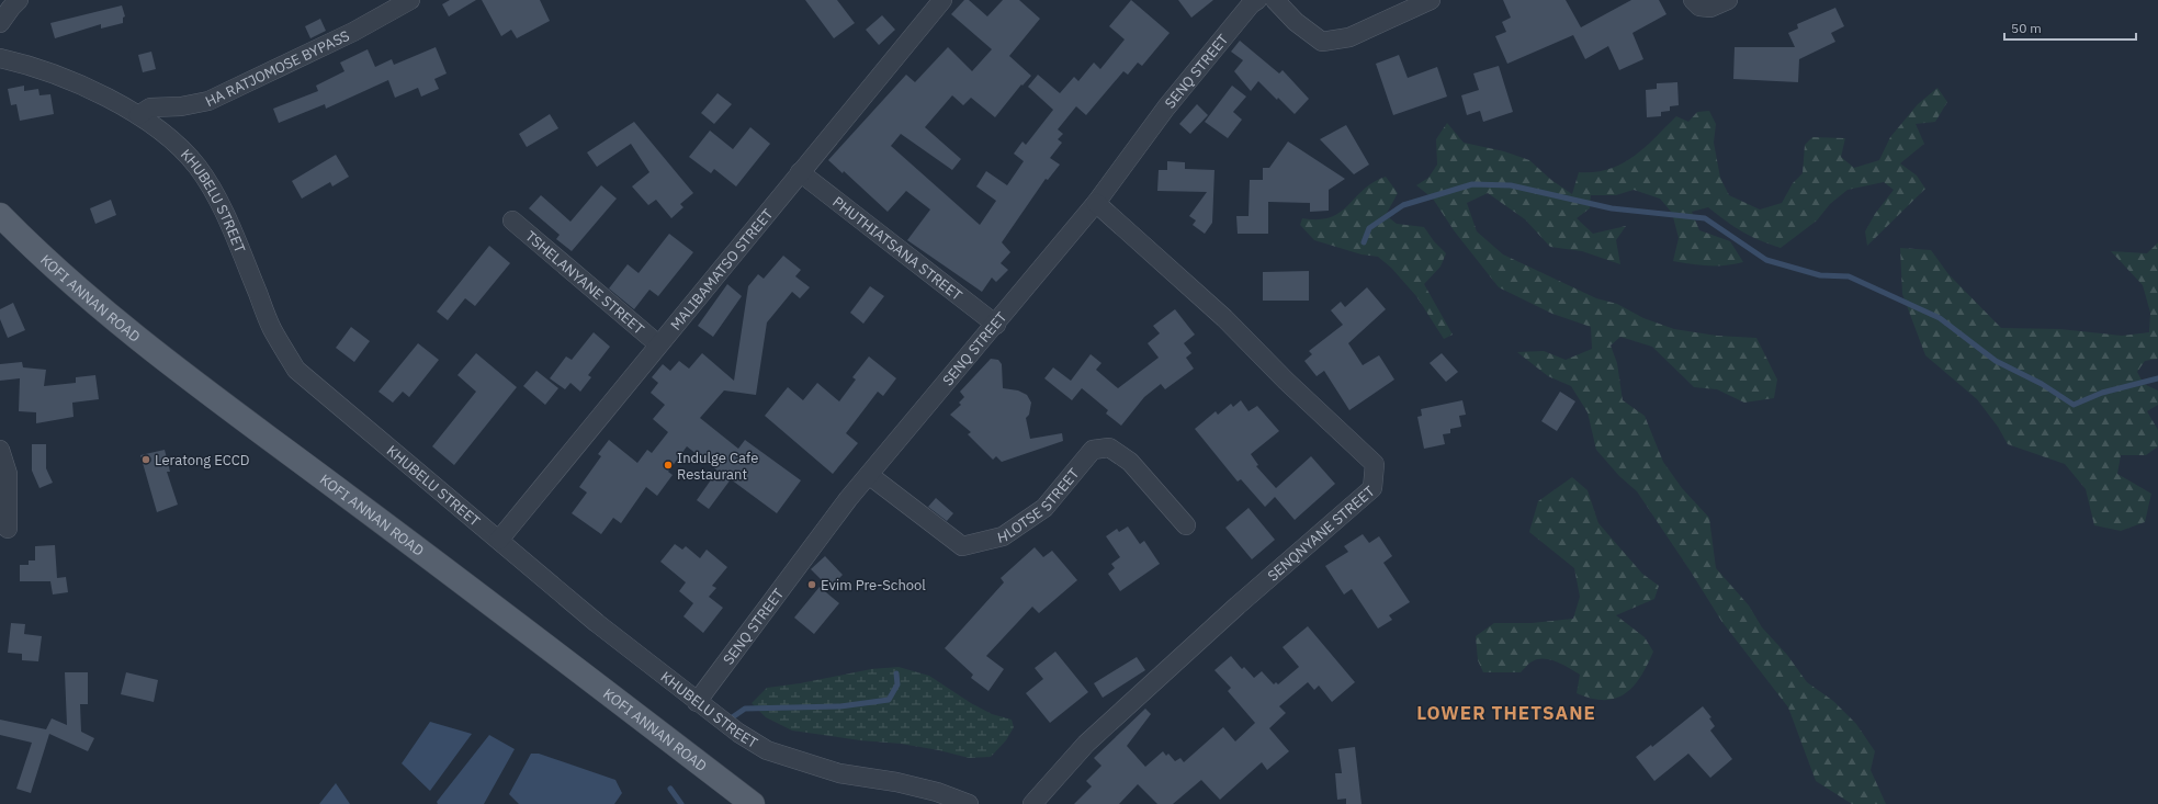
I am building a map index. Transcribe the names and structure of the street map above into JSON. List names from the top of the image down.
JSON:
{
  "streets": {
    "main road": ["KOFI ANNAN ROAD"],
    "street": [
      "HA RATJOMOSE BYPASS",
      "SENQ STREET",
      "KHUBELU STREET",
      "PHUTHIATSANA STREET",
      "MALIBAMATSO STREET",
      "TSHELANYANE STREET",
      "HLOTSE STREET",
      "SENQNYANE STREET"
    ]
  },
  "crossings": [
    ["HA RATJOMOSE BYPASS", "KHUBELU STREET"],
    ["SENQ STREET", "KHUBELU STREET"],
    ["SENQ STREET", "PHUTHIATSANA STREET"],
    ["SENQ STREET", "HLOTSE STREET"],
    ["SENQ STREET", "SENQNYANE STREET"],
    ["KHUBELU STREET", "MALIBAMATSO STREET"],
    ["PHUTHIATSANA STREET", "MALIBAMATSO STREET"],
    ["MALIBAMATSO STREET", "TSHELANYANE STREET"]
  ],
  "districts": ["LOWER THETSANE"],
  "places": ["Leratong ECCD", "Indulge Cafe Restaurant", "Evim Pre-School"],
  "scale_bar": "50 m"
}
